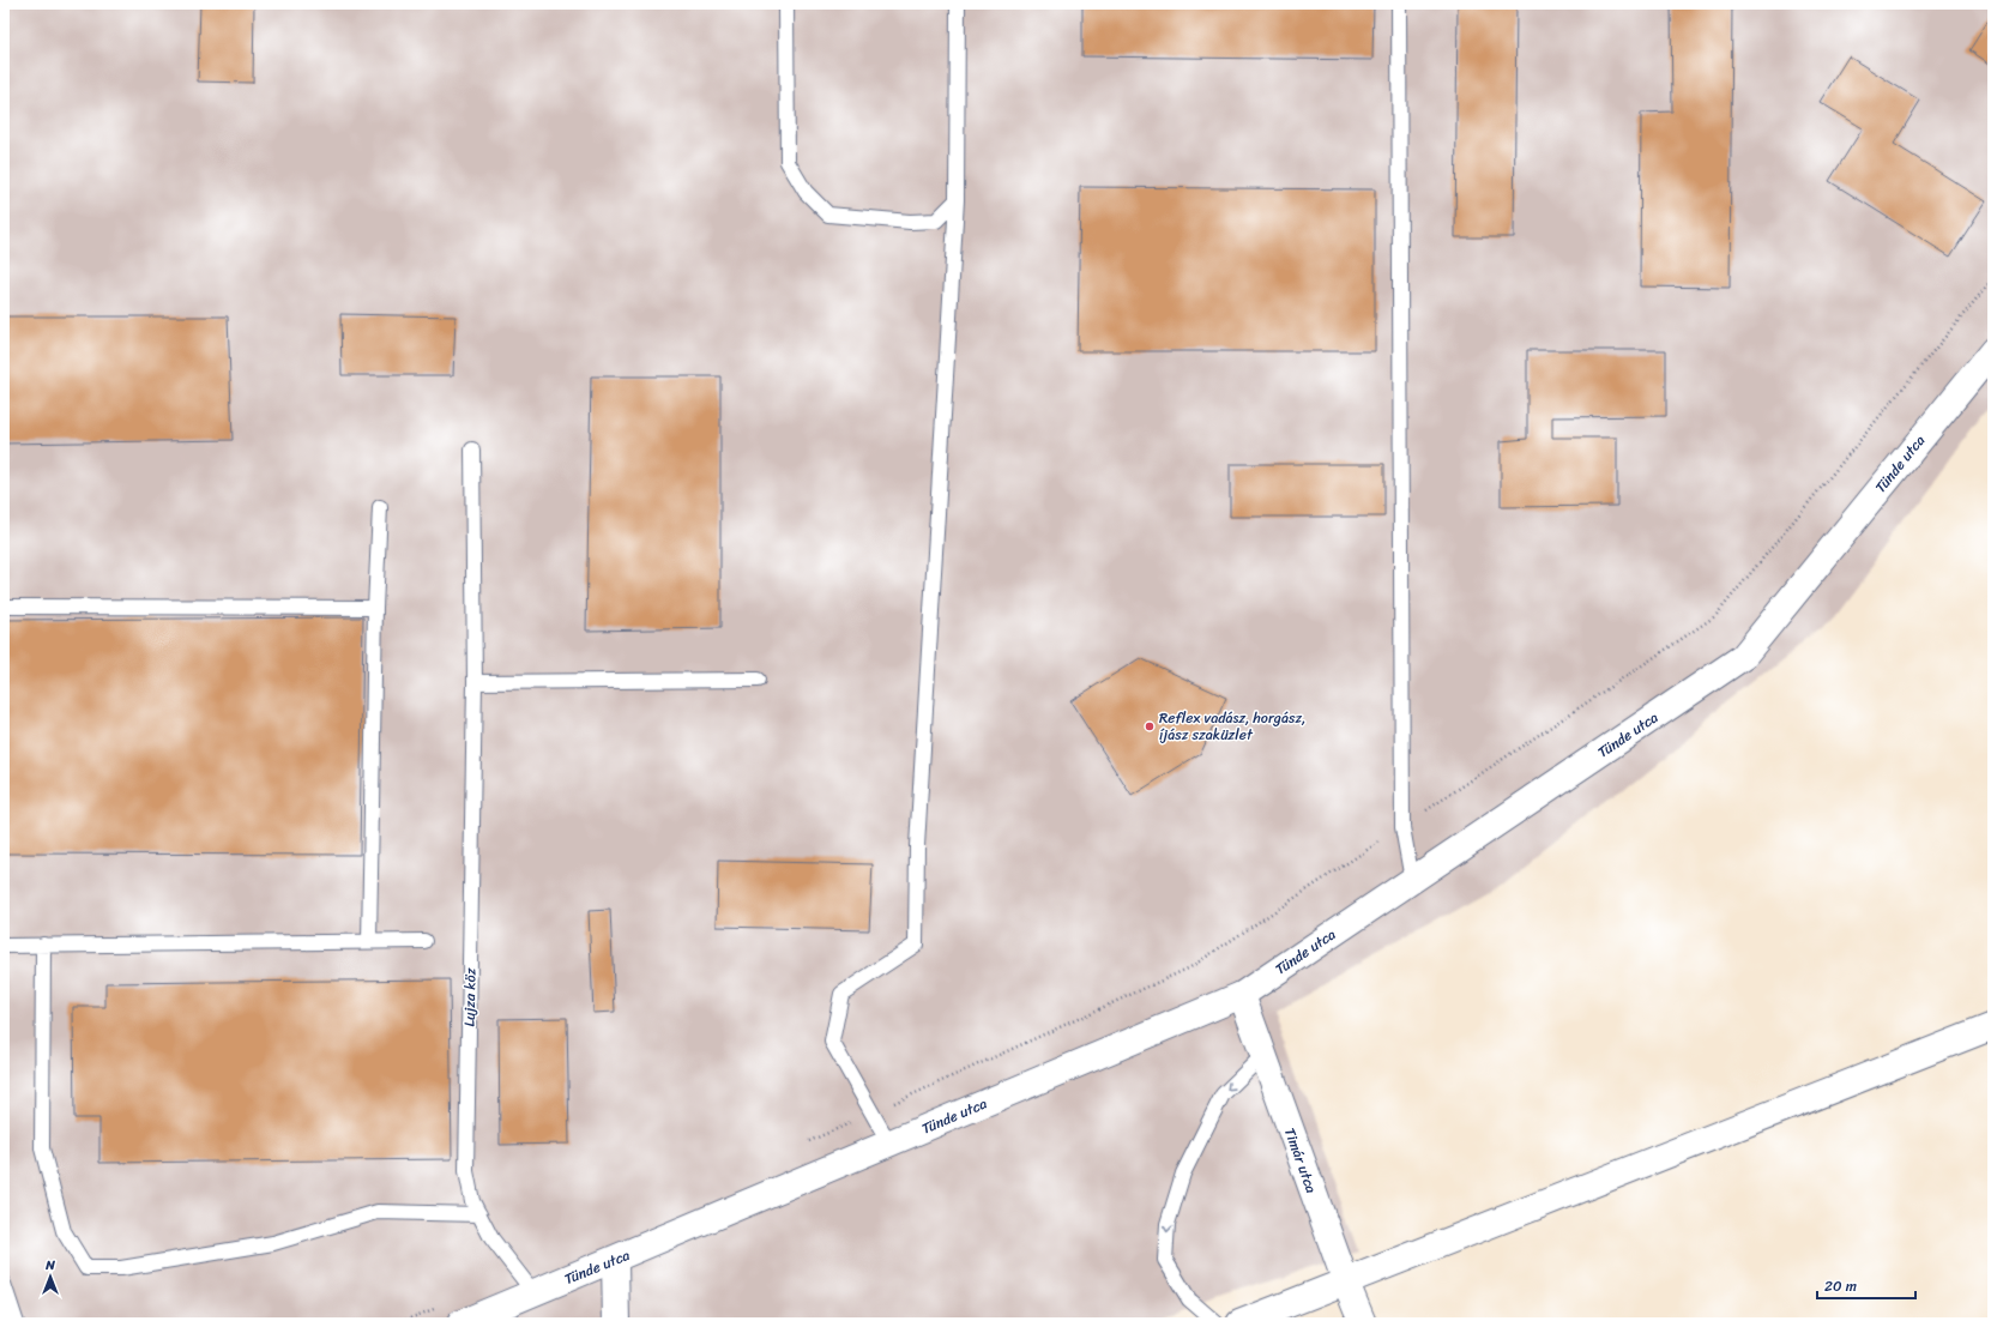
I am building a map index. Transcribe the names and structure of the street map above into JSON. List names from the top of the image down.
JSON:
{
  "streets": {
    "street": ["Tünde utca", "Timár utca"],
    "lane": ["Lujza köz"]
  },
  "crossings": [
    ["Tünde utca", "Lujza köz"],
    ["Tünde utca", "Timár utca"]
  ],
  "places": ["Reflex vadász, horgász, íjász szaküzlet"],
  "scale_bar": "20 m",
  "north": "top"
}
